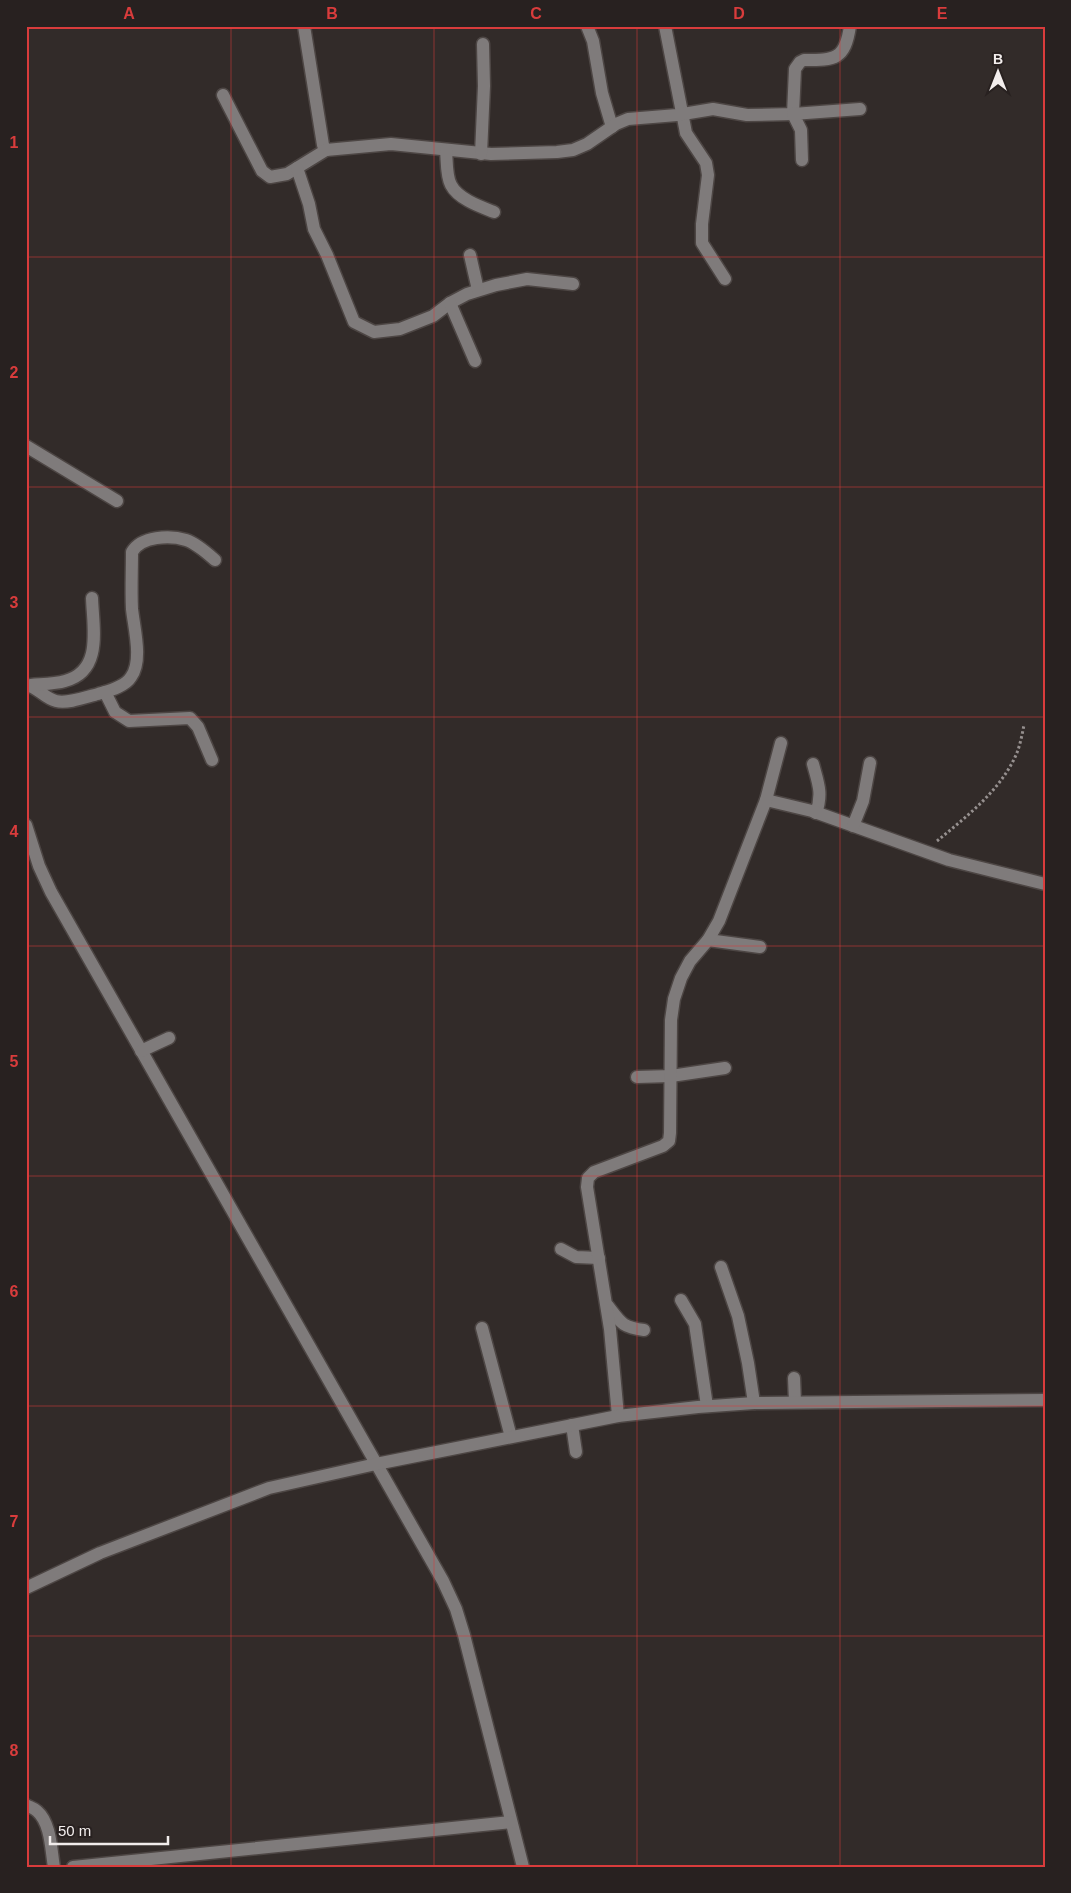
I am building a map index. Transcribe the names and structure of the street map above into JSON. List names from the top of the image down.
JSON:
{
  "scale_bar": "50 m",
  "north": "top",
  "grid": {
    "columns": [
      "A",
      "B",
      "C",
      "D",
      "E"
    ],
    "rows": [
      "1",
      "2",
      "3",
      "4",
      "5",
      "6",
      "7",
      "8"
    ]
  }
}
